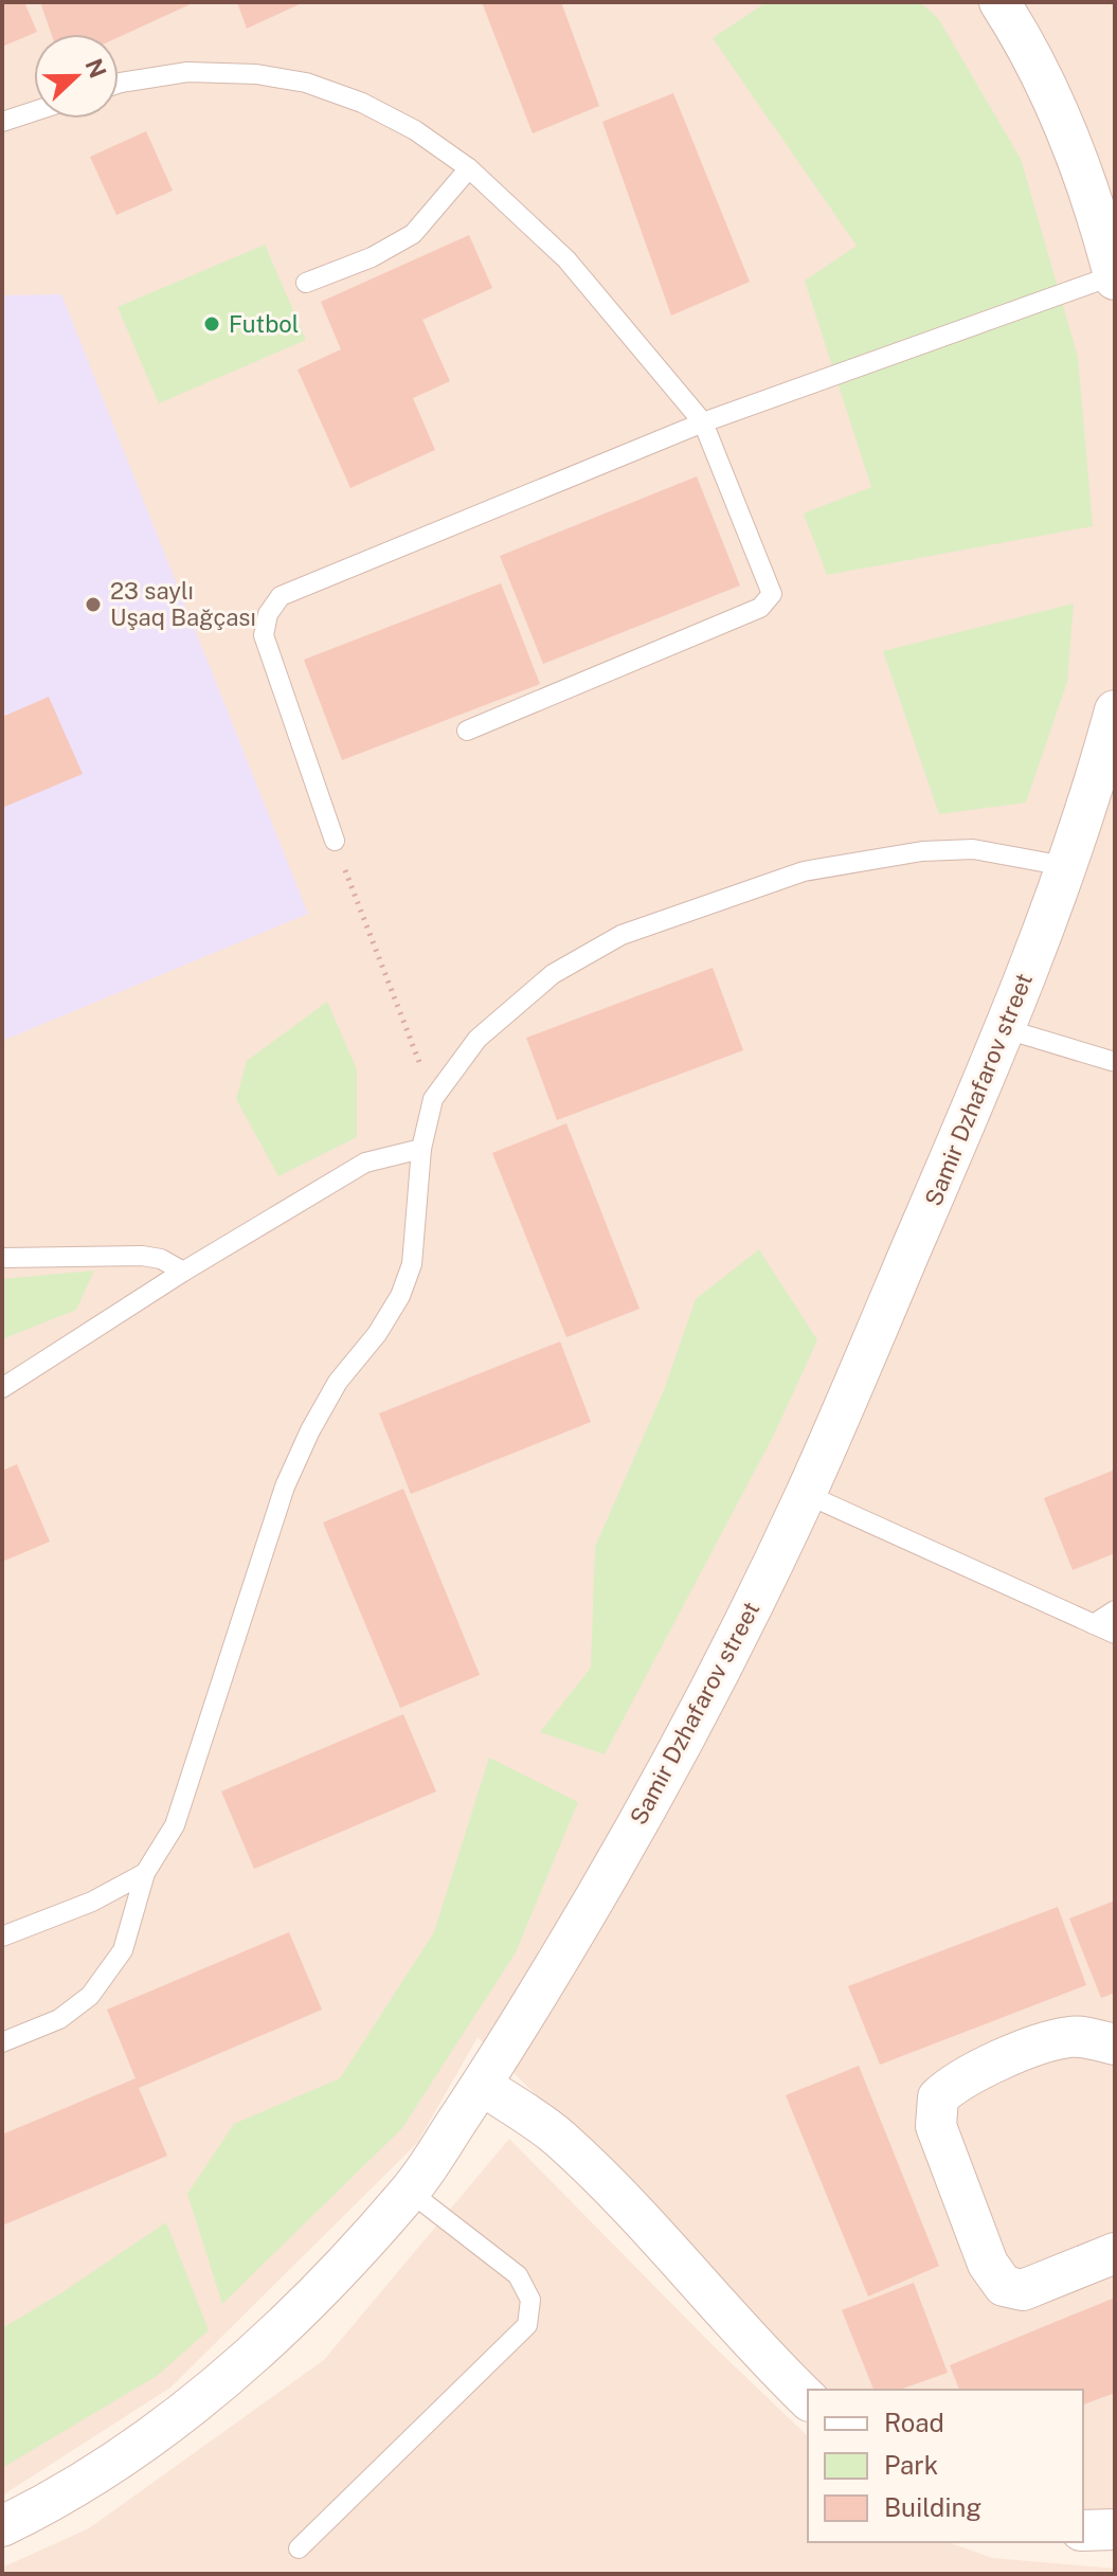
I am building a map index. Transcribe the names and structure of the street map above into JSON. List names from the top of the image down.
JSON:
{
  "streets": {
    "street": ["Samir Dzhafarov street"]
  },
  "places": ["Futbol", "23 saylı Uşaq Bağçası"],
  "legend": ["Road", "Park", "Building"],
  "north": "right"
}
